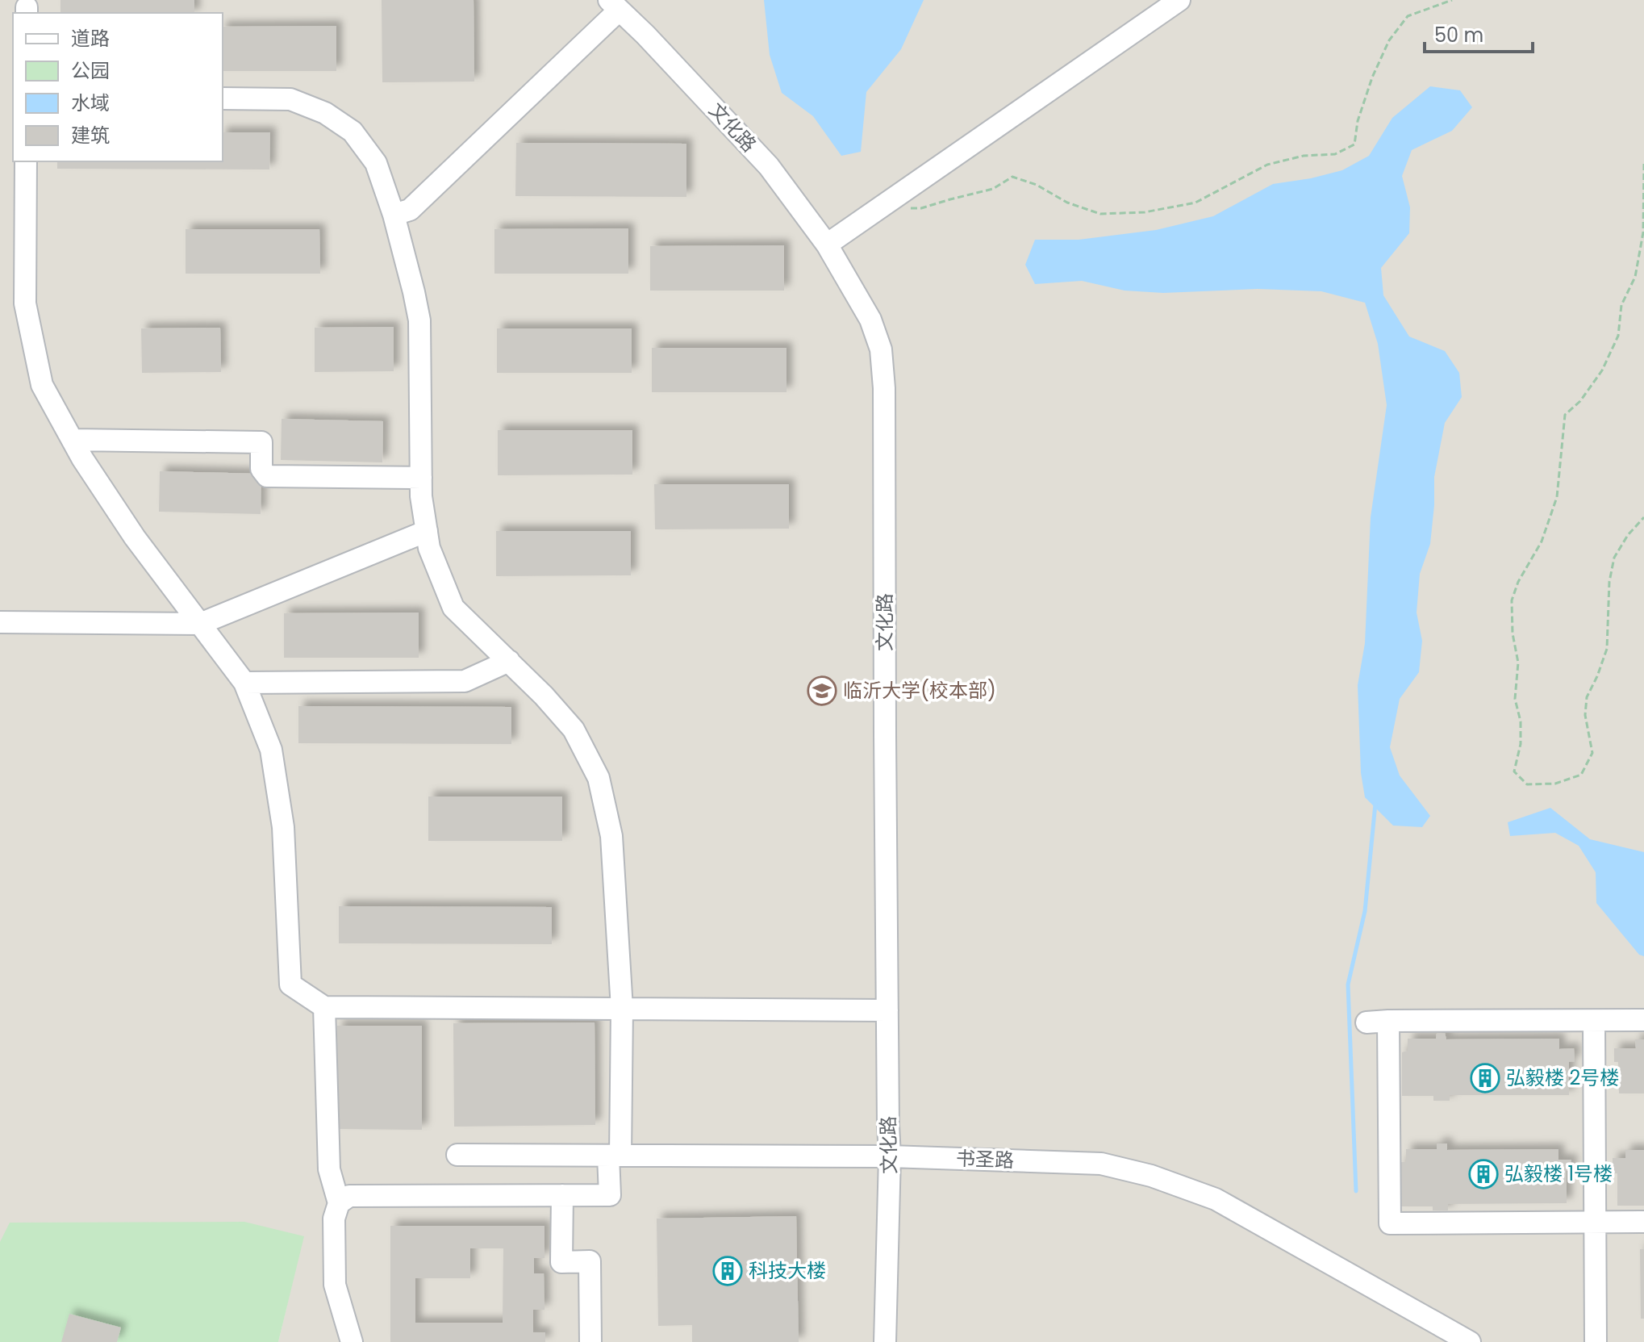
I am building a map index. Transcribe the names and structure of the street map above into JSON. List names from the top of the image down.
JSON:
{
  "streets": {
    "street": ["文化路", "书圣路"]
  },
  "crossings": [
    ["文化路", "书圣路"]
  ],
  "places": {
    "school or university": ["临沂大学(校本部)"],
    "building": ["弘毅楼 2号楼", "弘毅楼 1号楼", "科技大楼"]
  },
  "legend": [
    "道路",
    "公园",
    "水域",
    "建筑"
  ],
  "scale_bar": "50 m"
}
